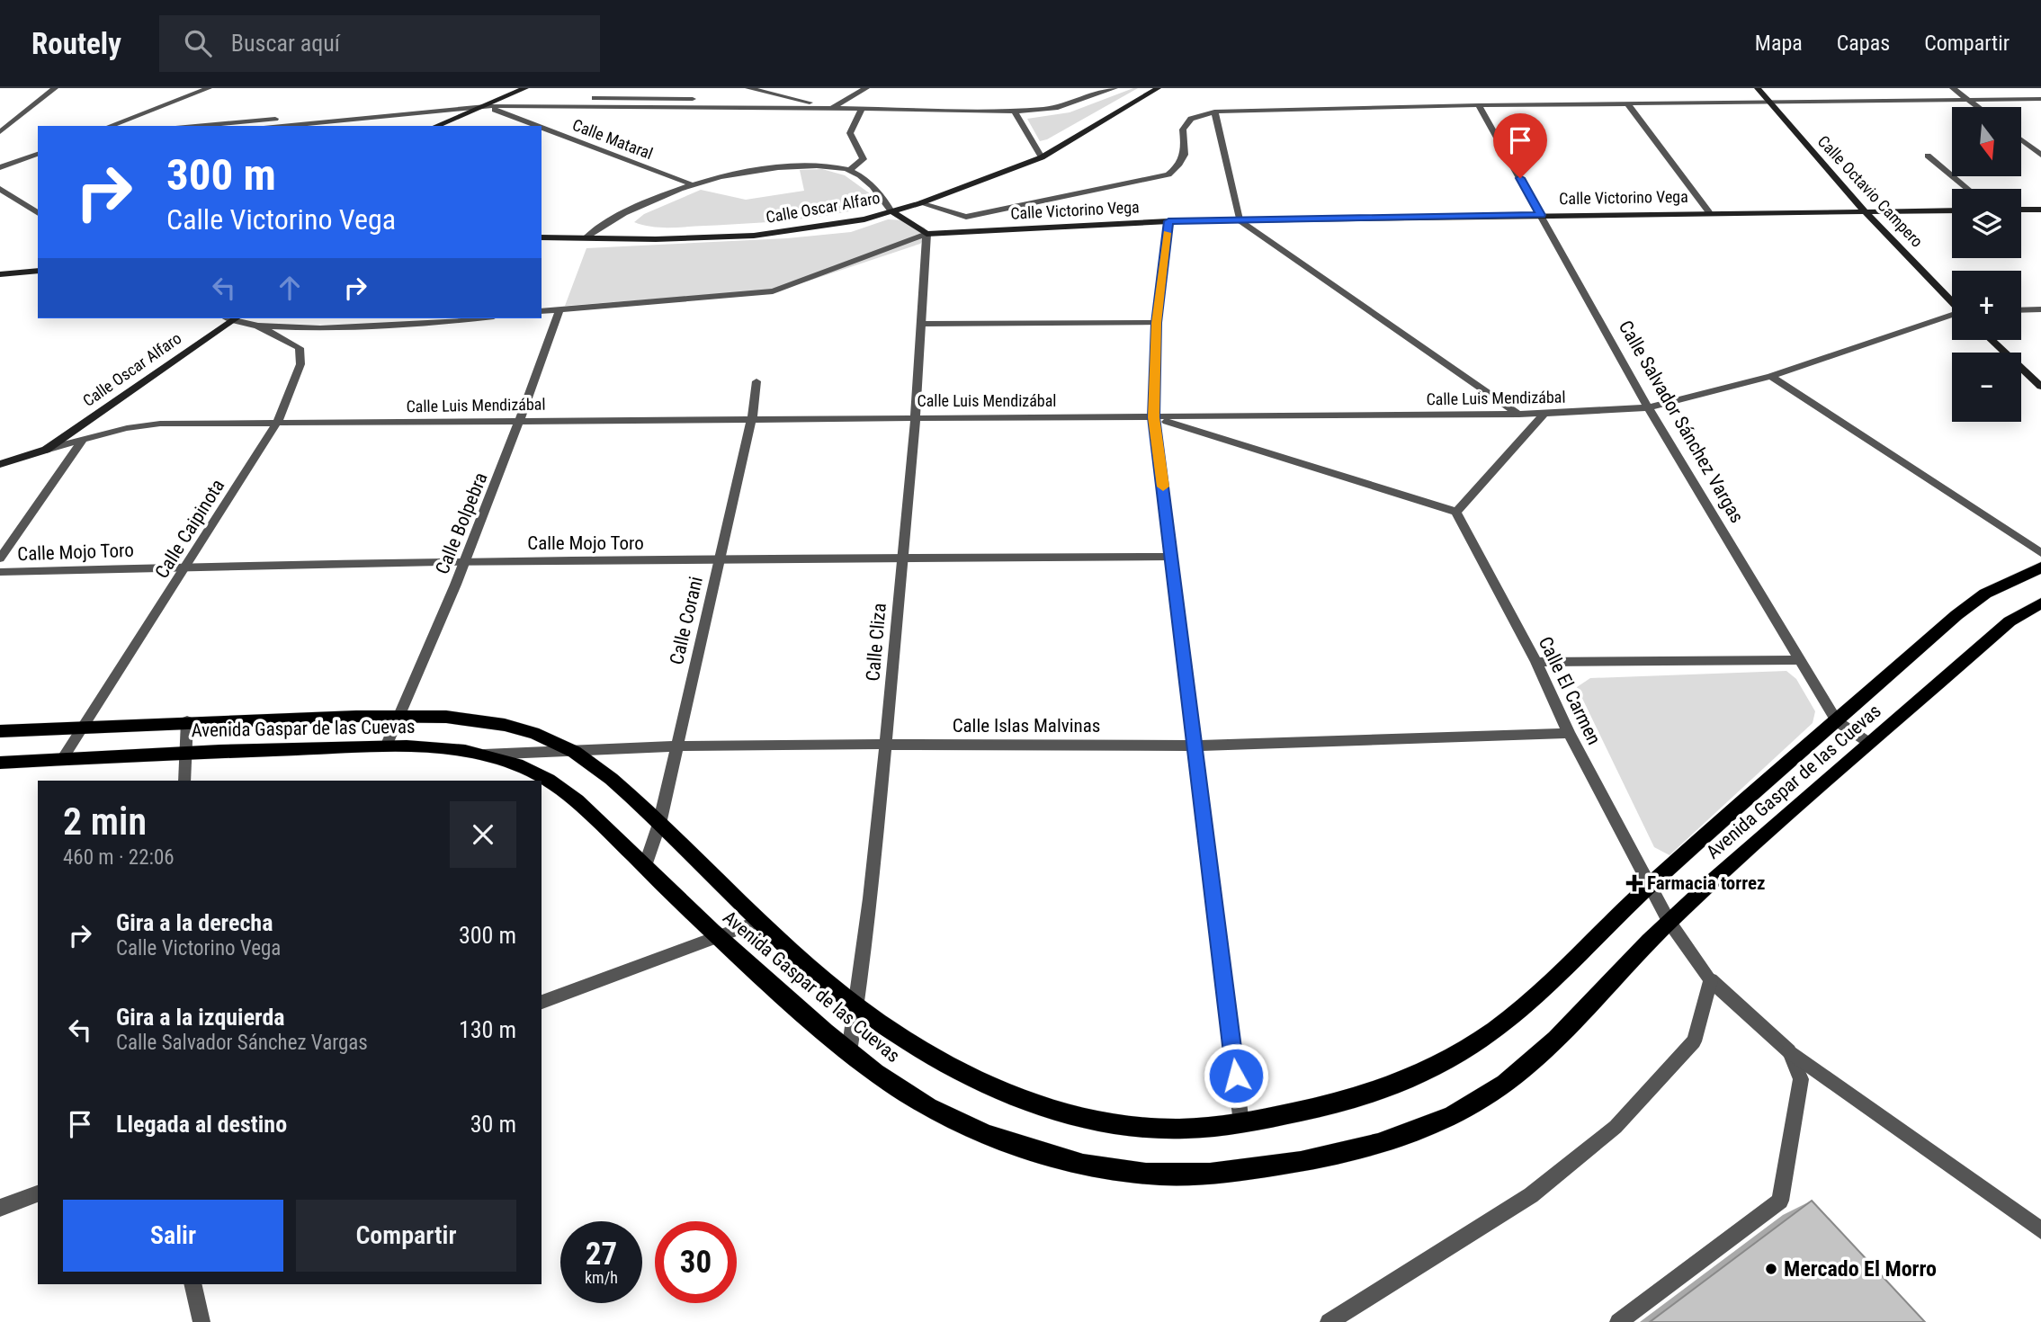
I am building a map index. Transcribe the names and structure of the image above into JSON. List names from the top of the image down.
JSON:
{
  "streets": {
    "main road": ["Avenida Gaspar de las Cuevas"],
    "street": [
      "Calle Mataral",
      "Calle Octavio Campero",
      "Calle Victorino Vega",
      "Calle Oscar Alfaro",
      "Calle Luis Mendizábal",
      "Calle Salvador Sánchez Vargas",
      "Calle Bolpebra",
      "Calle Caipinota",
      "Calle Mojo Toro",
      "Calle Corani",
      "Calle Cliza",
      "Calle El Carmen",
      "Calle Islas Malvinas"
    ]
  },
  "crossings": [
    ["Calle Octavio Campero", "Calle Victorino Vega"],
    ["Calle Victorino Vega", "Calle Salvador Sánchez Vargas"],
    ["Calle Victorino Vega", "Calle Bolpebra"],
    ["Calle Victorino Vega", "Calle Cliza"],
    ["Calle Oscar Alfaro", "Calle Luis Mendizábal"],
    ["Calle Luis Mendizábal", "Calle Salvador Sánchez Vargas"],
    ["Calle Luis Mendizábal", "Calle Bolpebra"],
    ["Calle Luis Mendizábal", "Calle Caipinota"],
    ["Calle Luis Mendizábal", "Calle Corani"],
    ["Calle Luis Mendizábal", "Calle Cliza"],
    ["Calle Salvador Sánchez Vargas", "Avenida Gaspar de las Cuevas"],
    ["Calle Bolpebra", "Calle Mojo Toro"],
    ["Calle Bolpebra", "Avenida Gaspar de las Cuevas"],
    ["Calle Caipinota", "Calle Mojo Toro"],
    ["Calle Caipinota", "Avenida Gaspar de las Cuevas"],
    ["Calle Mojo Toro", "Calle Corani"],
    ["Calle Mojo Toro", "Calle Cliza"],
    ["Calle Corani", "Calle Islas Malvinas"],
    ["Calle Corani", "Avenida Gaspar de las Cuevas"],
    ["Calle Cliza", "Calle Islas Malvinas"],
    ["Calle Cliza", "Avenida Gaspar de las Cuevas"],
    ["Calle El Carmen", "Calle Islas Malvinas"],
    ["Calle El Carmen", "Avenida Gaspar de las Cuevas"],
    ["Calle Islas Malvinas", "Avenida Gaspar de las Cuevas"]
  ],
  "places": {
    "health": ["Farmacia torrez"],
    "other": ["Mercado El Morro"]
  },
  "north": "bottom",
  "page": {
    "header": "Routely",
    "search": "Buscar aquí",
    "nav": ["Mapa", "Capas", "Compartir"],
    "map_buttons": ["+", "−"],
    "turn": ["300 m", "Calle Victorino Vega"],
    "heading": ["2 min", "460 m · 22:06"],
    "list": [
      {
        "name": "Gira a la derecha",
        "note": "Calle Victorino Vega",
        "value": "300 m"
      },
      {
        "name": "Gira a la izquierda",
        "note": "Calle Salvador Sánchez Vargas",
        "value": "130 m"
      },
      {
        "name": "Llegada al destino",
        "value": "30 m"
      }
    ],
    "buttons": ["Salir", "Compartir"],
    "speed": "27 km/h",
    "limit": "30"
  }
}
